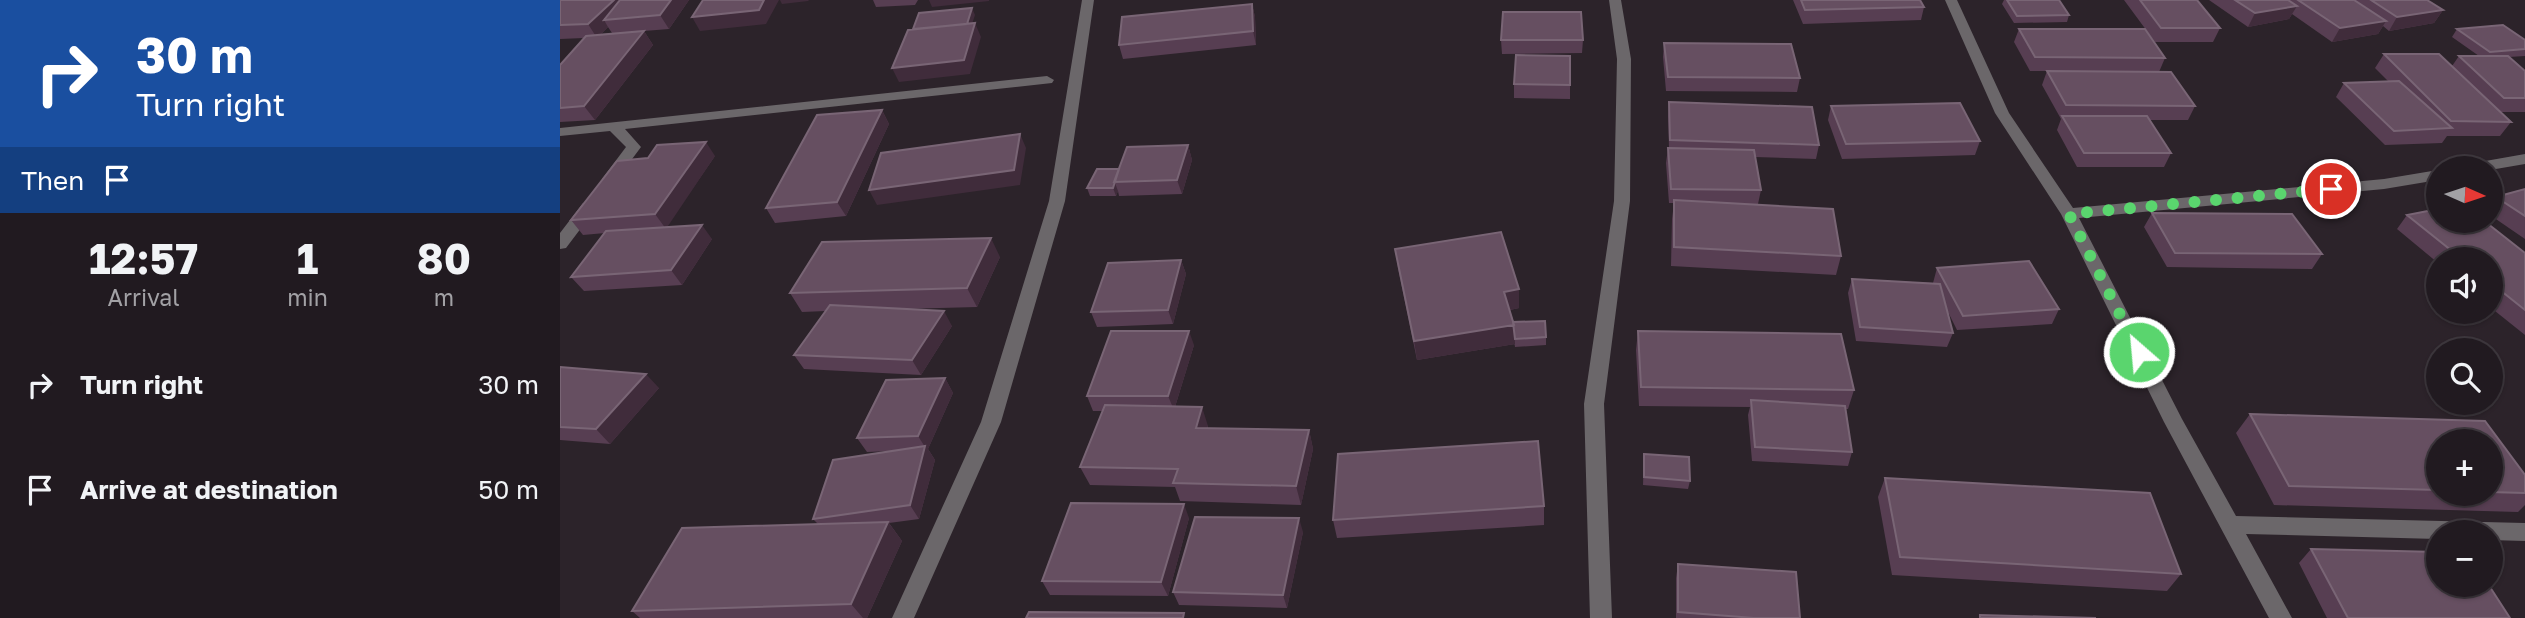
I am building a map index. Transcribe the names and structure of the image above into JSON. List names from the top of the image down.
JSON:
{
  "north": "right",
  "page": {
    "turn": ["30 m", "Turn right"],
    "then": "Then",
    "map_buttons": ["+", "−"],
    "eta": [
      "12:57",
      "Arrival",
      "1",
      "min",
      "80",
      "m"
    ],
    "list": [
      {
        "name": "Turn right",
        "value": "30 m"
      },
      {
        "name": "Arrive at destination",
        "value": "50 m"
      }
    ]
  }
}
